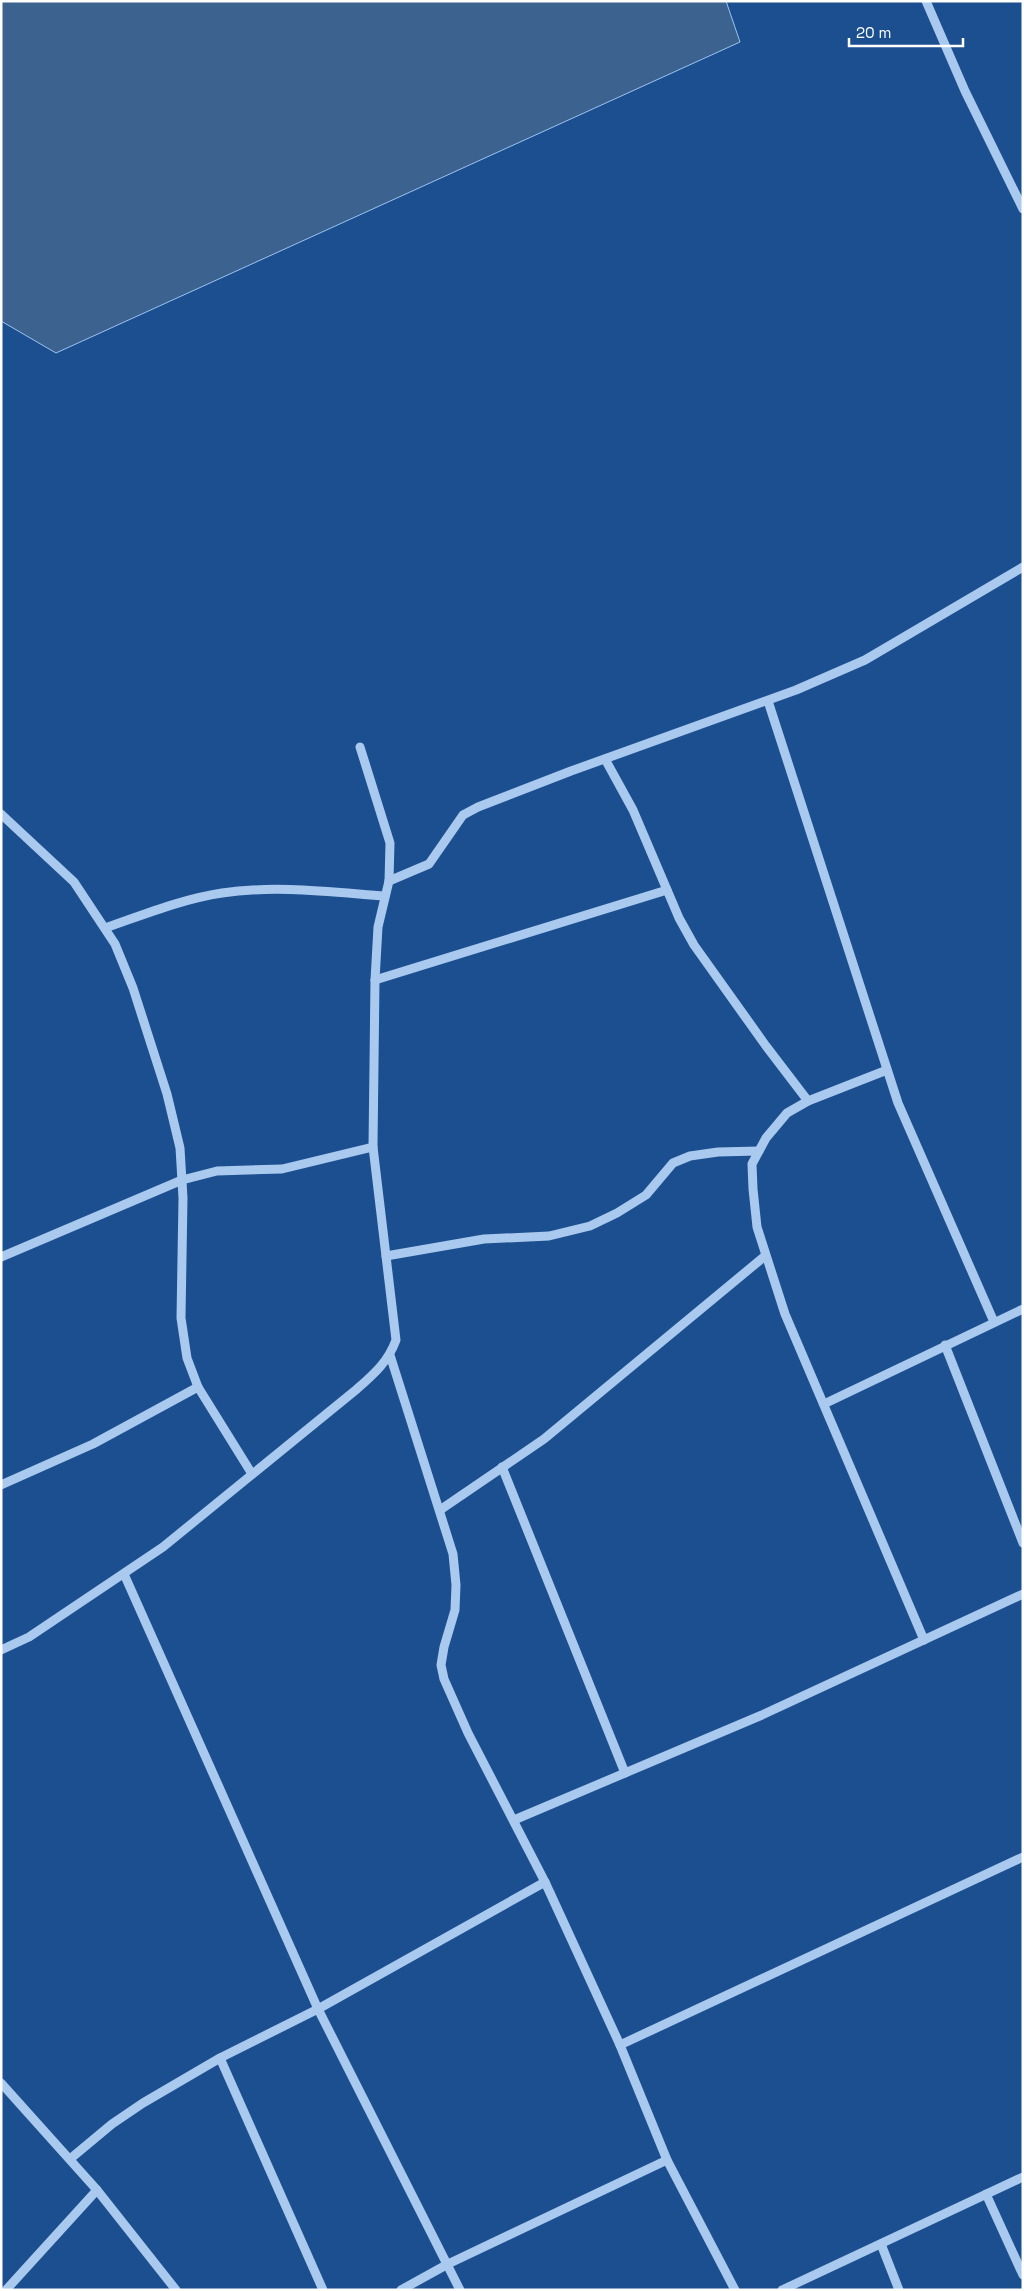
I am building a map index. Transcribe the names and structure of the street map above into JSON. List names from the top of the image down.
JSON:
{
  "scale_bar": "20 m"
}
